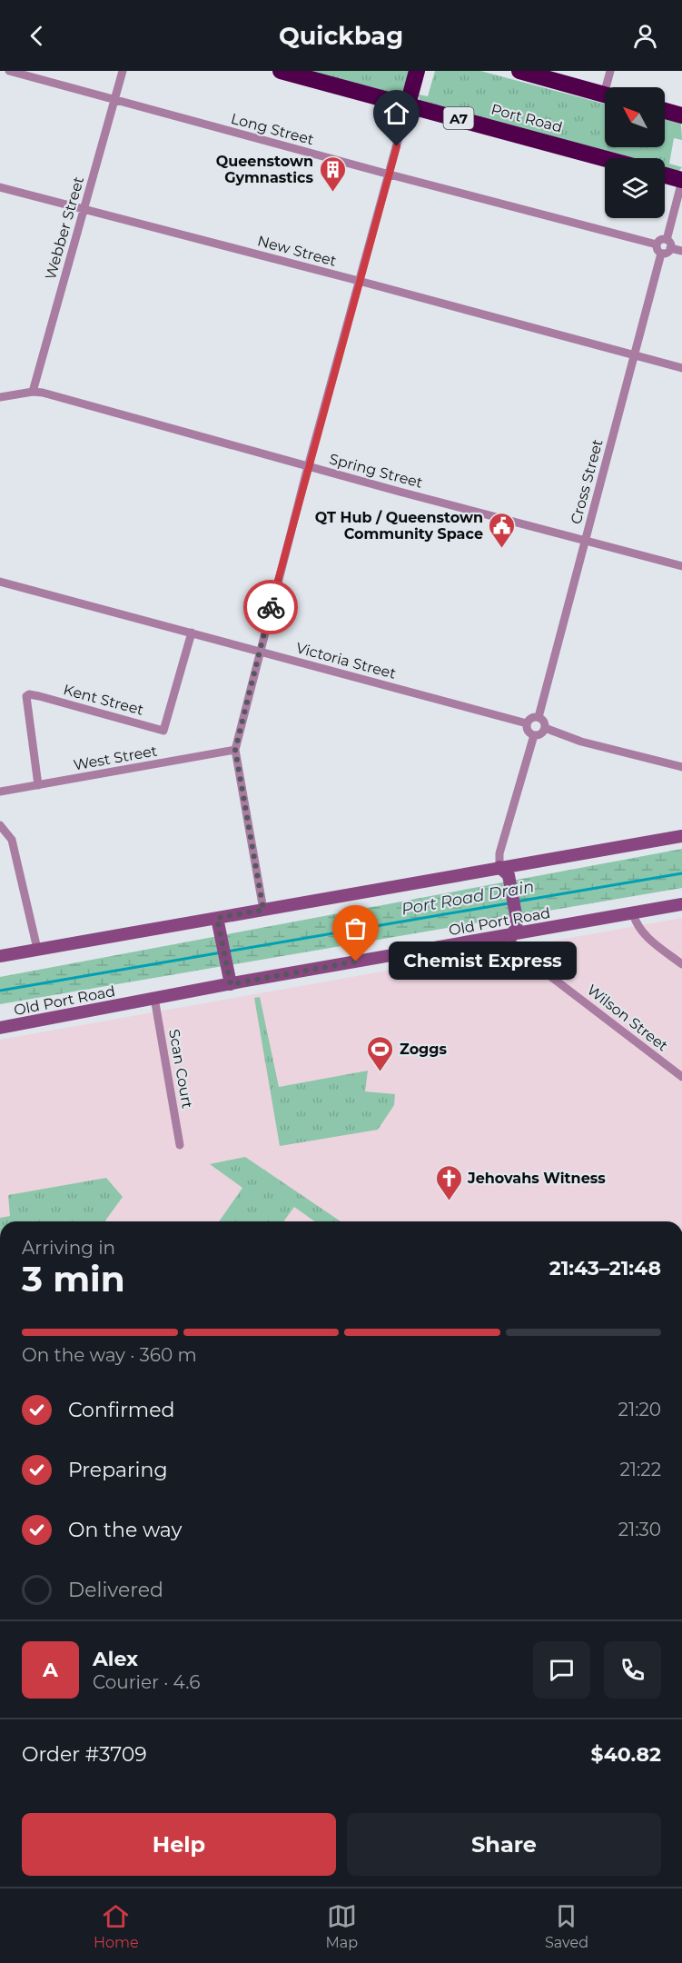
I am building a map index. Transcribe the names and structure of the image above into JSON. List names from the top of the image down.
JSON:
{
  "streets": {
    "highway": ["A7", "Port Road"],
    "main road": ["Old Port Road"],
    "street": [
      "Long Street",
      "Webber Street",
      "New Street",
      "Spring Street",
      "Cross Street",
      "Victoria Street",
      "Kent Street",
      "West Street",
      "Wilson Street",
      "Scan Court"
    ]
  },
  "crossings": [
    ["Long Street", "Webber Street"],
    ["Long Street", "Cross Street"],
    ["Webber Street", "New Street"],
    ["Webber Street", "Spring Street"],
    ["New Street", "Cross Street"],
    ["Spring Street", "Cross Street"],
    ["Cross Street", "Victoria Street"],
    ["Victoria Street", "Kent Street"],
    ["Kent Street", "West Street"],
    ["Old Port Road", "Wilson Street"],
    ["Old Port Road", "Scan Court"]
  ],
  "water": ["Port Road Drain"],
  "places": {
    "building": ["Queenstown Gymnastics"],
    "public building": ["QT Hub / Queenstown Community Space"],
    "other": ["Chemist Express"],
    "sports": ["Zoggs"],
    "church": ["Jehovahs Witness"]
  },
  "north": "top left",
  "page": {
    "header": "Quickbag",
    "bubble": "Chemist Express",
    "heading": ["3 min", "Arriving in", "21:43–21:48"],
    "panel": [
      "Alex",
      "Courier · 4.6",
      "Order #3709",
      "$40.82"
    ],
    "bar": "On the way · 360 m",
    "list": [
      ["Confirmed", "21:20"],
      ["Preparing", "21:22"],
      ["On the way", "21:30"],
      "Delivered"
    ],
    "round": "A",
    "buttons": ["Help", "Share"],
    "tabs": ["Home", "Map", "Saved"]
  }
}
